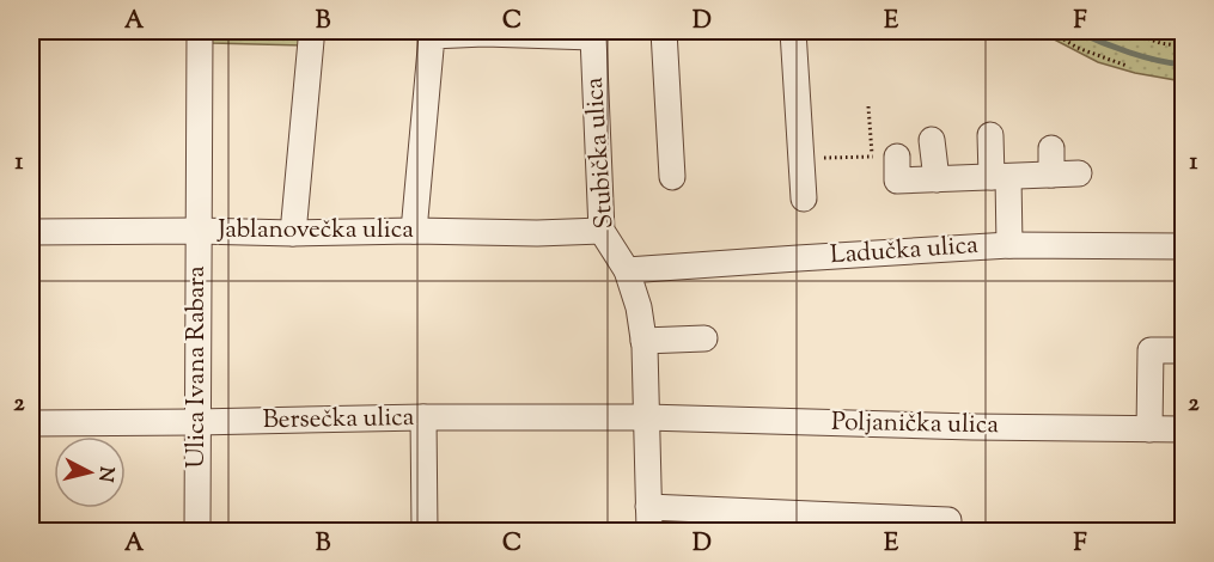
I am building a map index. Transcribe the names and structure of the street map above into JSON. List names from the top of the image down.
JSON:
{
  "streets": {
    "street": [
      "Stubička ulica",
      "Jablanovečka ulica",
      "Ladučka ulica",
      "Ulica Ivana Rabara",
      "Bersečka ulica",
      "Poljanička ulica"
    ]
  },
  "crossings": [
    ["Stubička ulica", "Jablanovečka ulica"],
    ["Stubička ulica", "Ladučka ulica"],
    ["Stubička ulica", "Bersečka ulica"],
    ["Stubička ulica", "Poljanička ulica"],
    ["Jablanovečka ulica", "Ulica Ivana Rabara"],
    ["Ulica Ivana Rabara", "Bersečka ulica"],
    ["Bersečka ulica", "Poljanička ulica"]
  ],
  "north": "right",
  "grid": {
    "columns": [
      "A",
      "B",
      "C",
      "D",
      "E",
      "F"
    ],
    "rows": ["1", "2"]
  }
}
